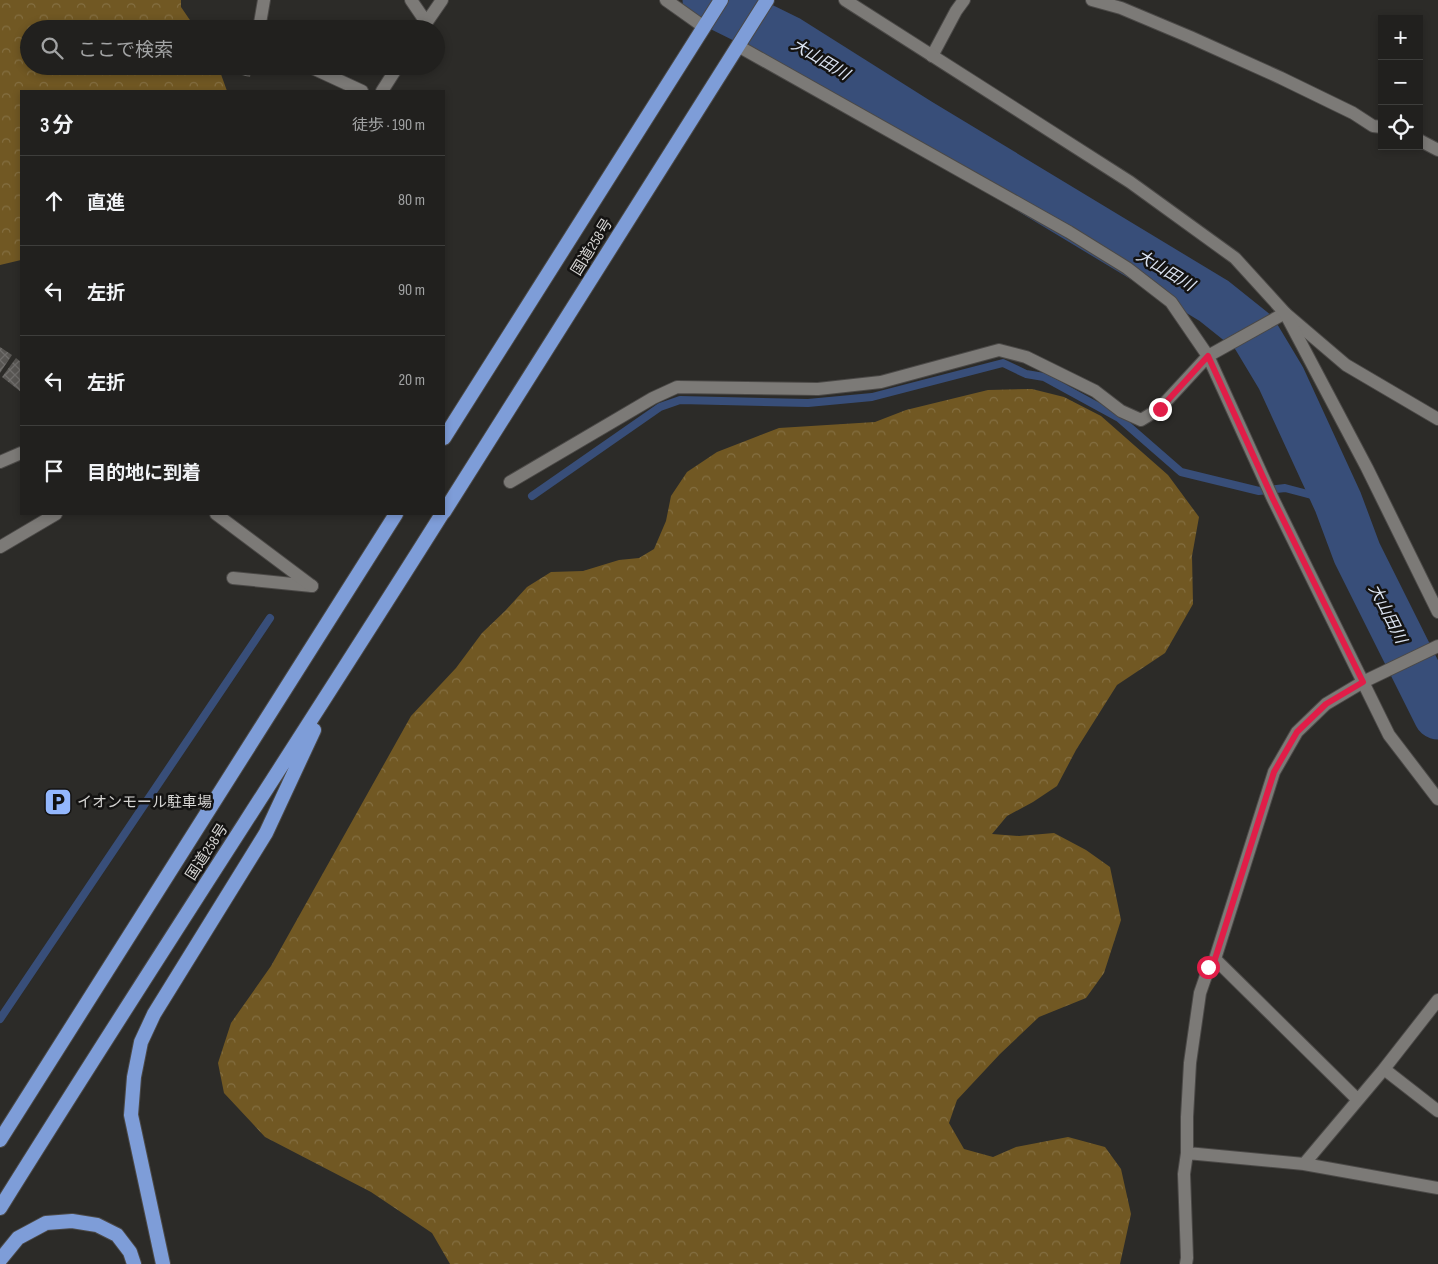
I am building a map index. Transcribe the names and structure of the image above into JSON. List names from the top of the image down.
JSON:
{
  "streets": {
    "highway": ["国道258号"]
  },
  "water": ["大山田川"],
  "places": {
    "parking": ["イオンモール駐車場"]
  },
  "page": {
    "map_buttons": ["+", "−"],
    "search": "ここで検索",
    "heading": ["3 分", "徒歩 · 190 m"],
    "list": [
      ["直進", "80 m"],
      ["左折", "90 m"],
      ["左折", "20 m"],
      "目的地に到着"
    ]
  }
}
